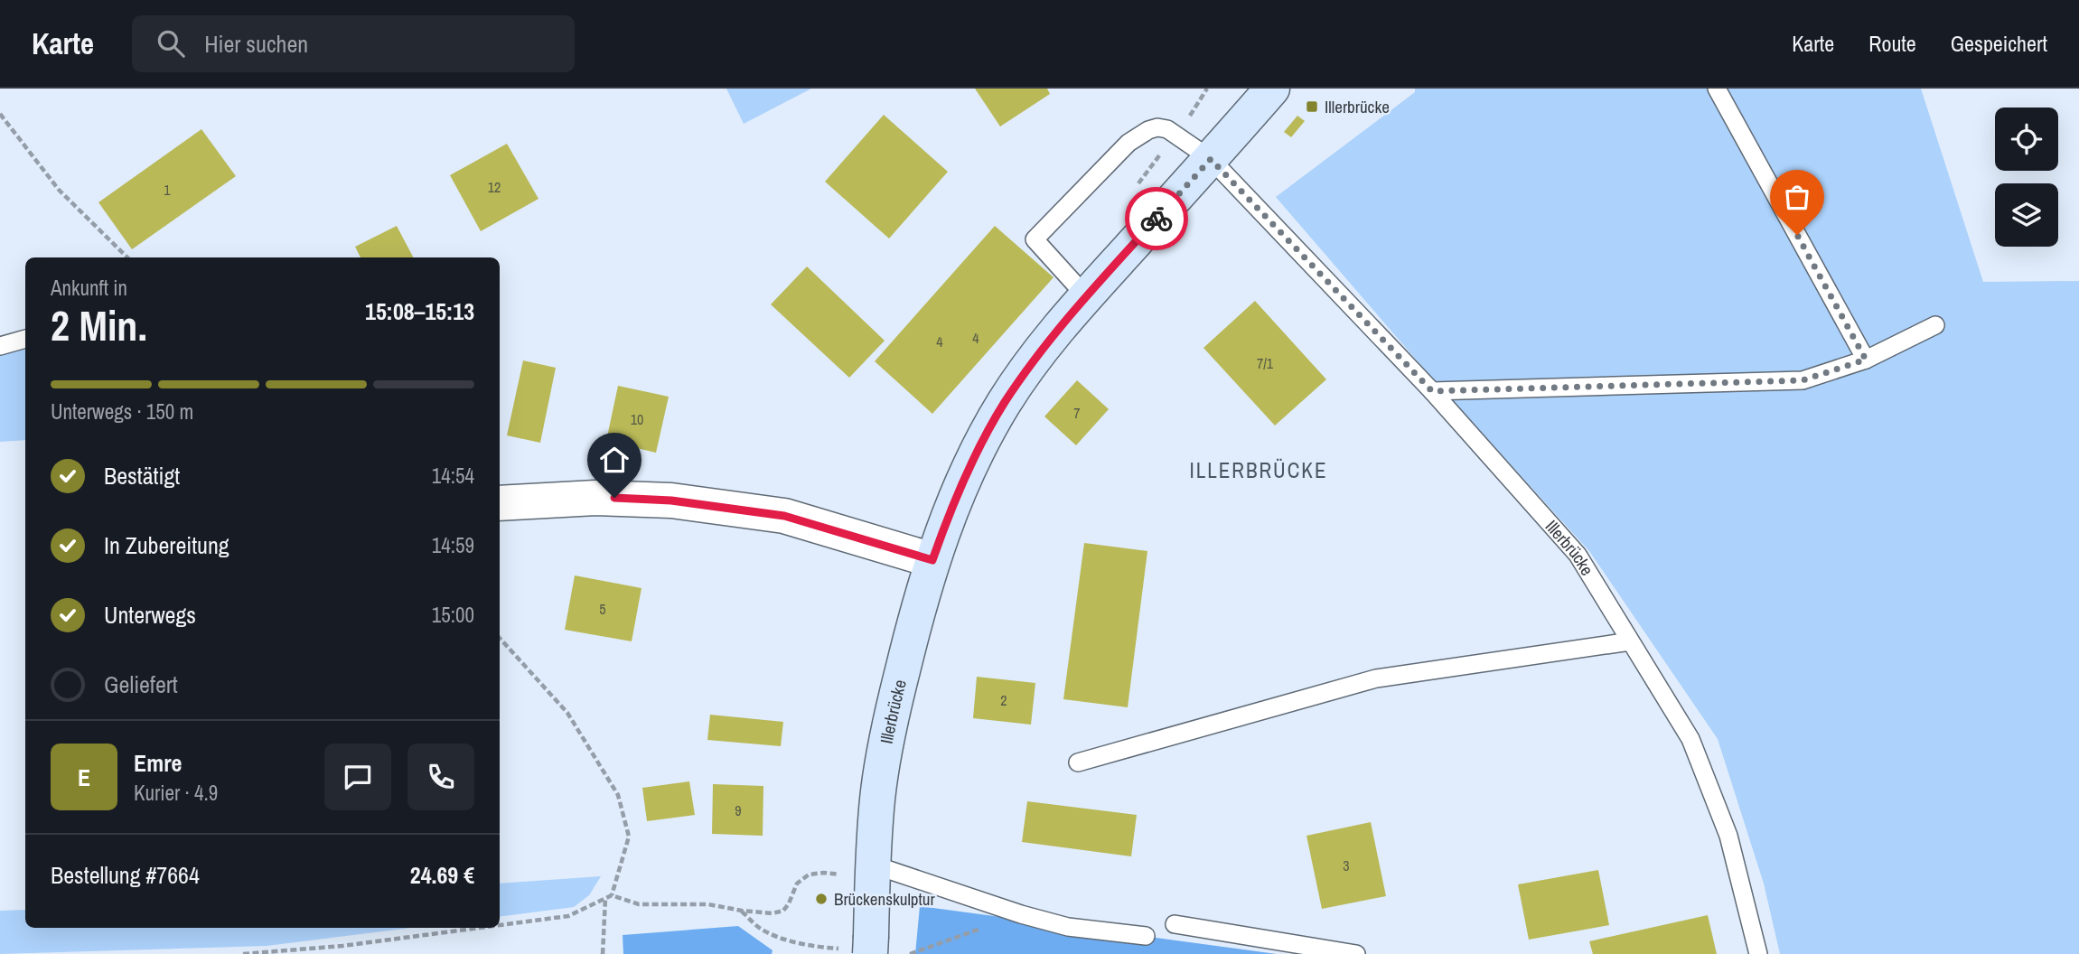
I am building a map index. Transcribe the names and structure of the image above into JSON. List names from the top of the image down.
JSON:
{
  "streets": {
    "main road": ["Illerbrücke"]
  },
  "districts": ["ILLERBRÜCKE"],
  "places": {
    "transit": ["Illerbrücke"],
    "other": ["Brückenskulptur"]
  },
  "house_numbers": [
    "12",
    "1",
    "4",
    "4",
    "7/1",
    "7",
    "10",
    "5",
    "2",
    "9",
    "3"
  ],
  "page": {
    "header": "Karte",
    "search": "Hier suchen",
    "nav": ["Karte", "Route", "Gespeichert"],
    "heading": ["2 Min.", "Ankunft in", "15:08–15:13"],
    "panel": [
      "Emre",
      "Kurier · 4.9",
      "Bestellung #7664",
      "24.69 €"
    ],
    "bar": "Unterwegs · 150 m",
    "list": [
      ["Bestätigt", "14:54"],
      ["In Zubereitung", "14:59"],
      ["Unterwegs", "15:00"],
      "Geliefert"
    ],
    "round": "E"
  }
}
